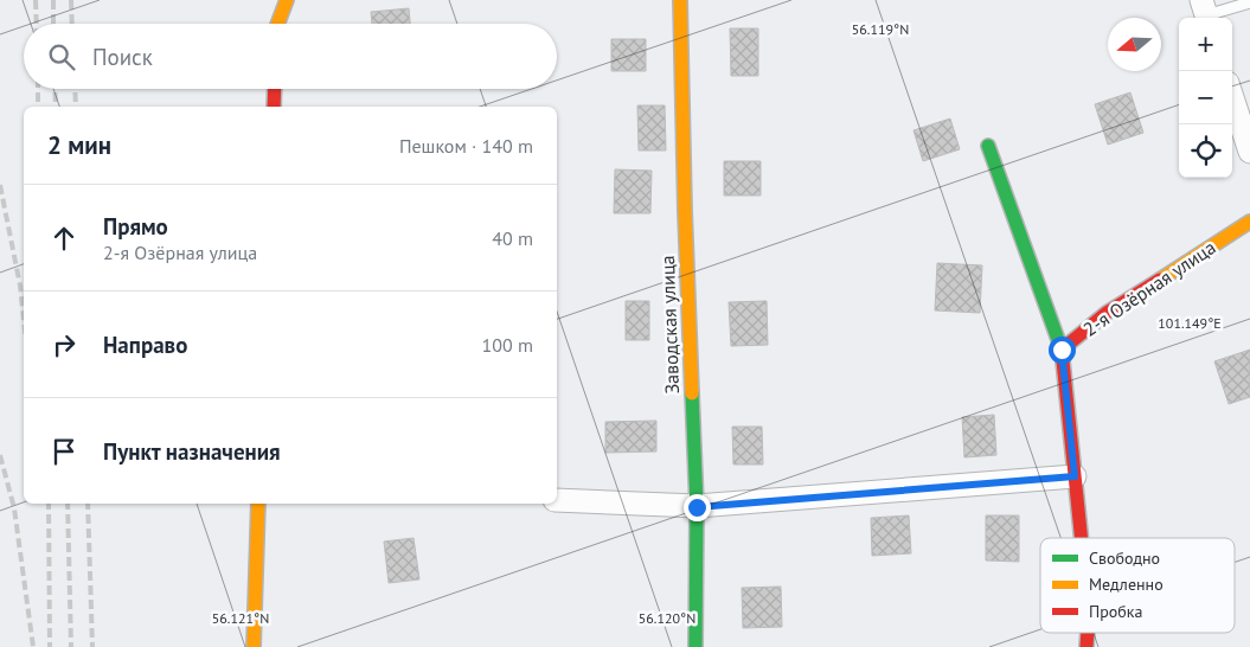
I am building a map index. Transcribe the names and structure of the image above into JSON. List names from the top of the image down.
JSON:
{
  "streets": {
    "street": ["2-я Озёрная улица", "Заводская улица"]
  },
  "legend": ["Свободно", "Медленно", "Пробка"],
  "north": "left",
  "page": {
    "map_buttons": ["+", "−"],
    "search": "Поиск",
    "heading": ["2 мин", "Пешком · 140 m"],
    "list": [
      ["Прямо", "2-я Озёрная улица", "40 m"],
      ["Направо", "100 m"],
      "Пункт назначения"
    ]
  },
  "coordinates": [
    "56.119°N",
    "101.149°E",
    "56.121°N",
    "56.120°N"
  ]
}
